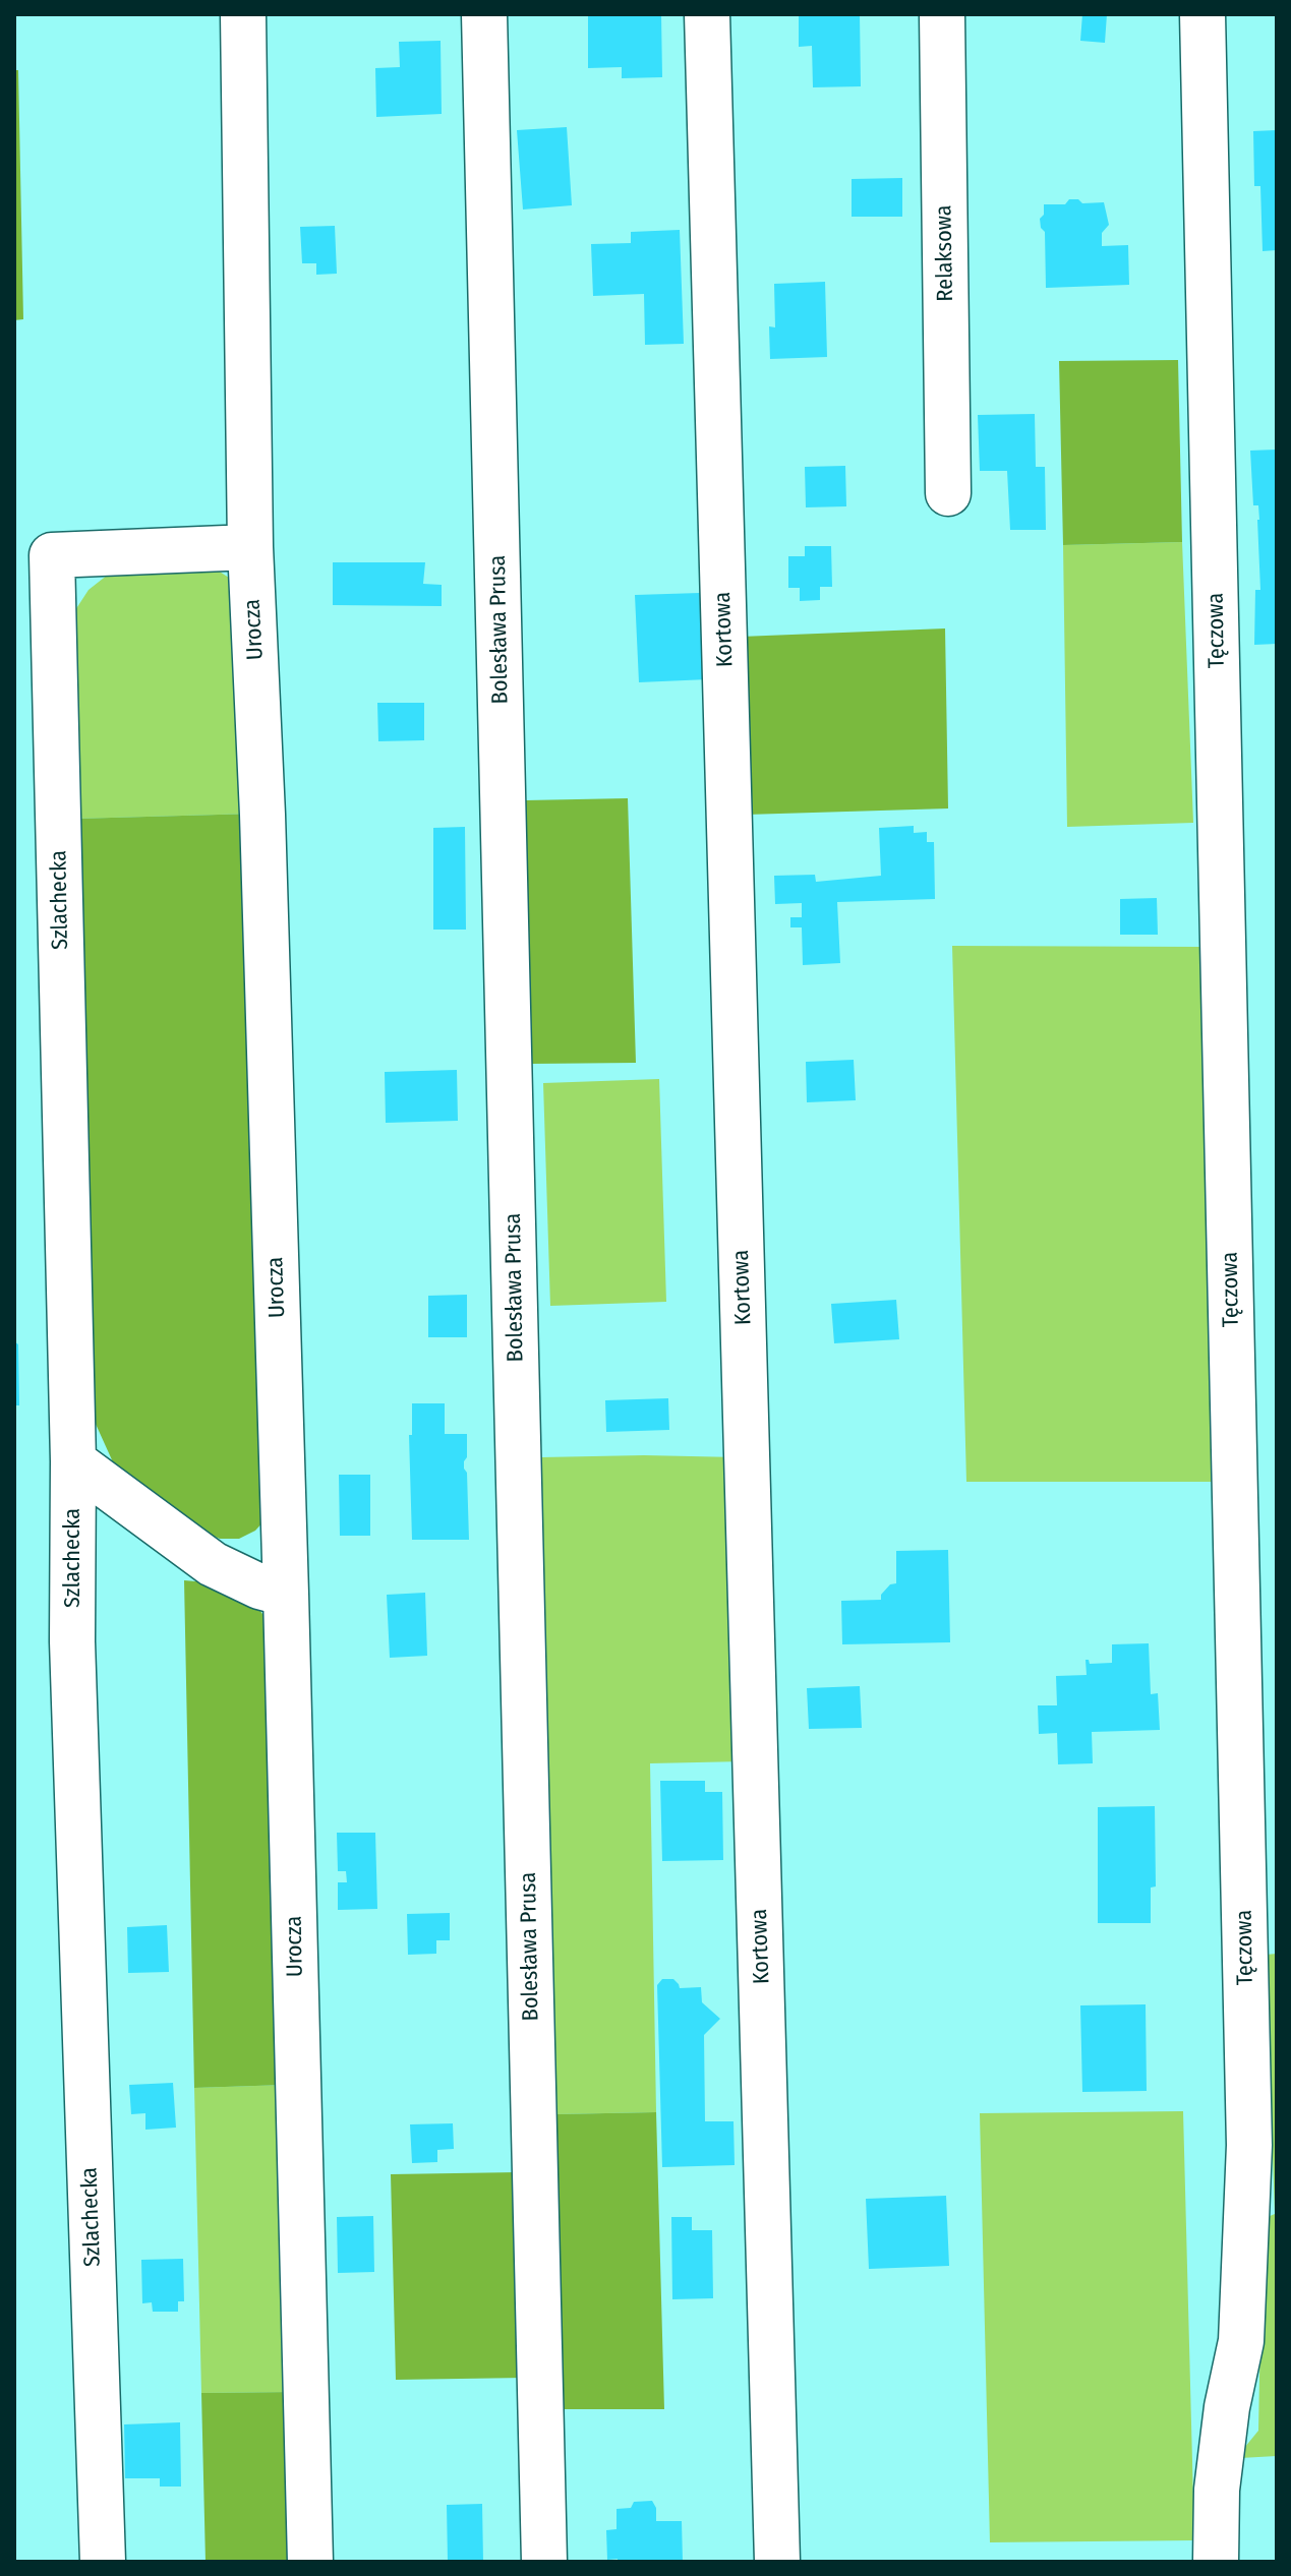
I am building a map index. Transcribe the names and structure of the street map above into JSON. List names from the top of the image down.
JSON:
{
  "streets": {
    "street": [
      "Relaksowa",
      "Urocza",
      "Bolesława Prusa",
      "Kortowa",
      "Tęczowa",
      "Szlachecka"
    ]
  },
  "crossings": [
    ["Urocza", "Szlachecka"]
  ]
}
